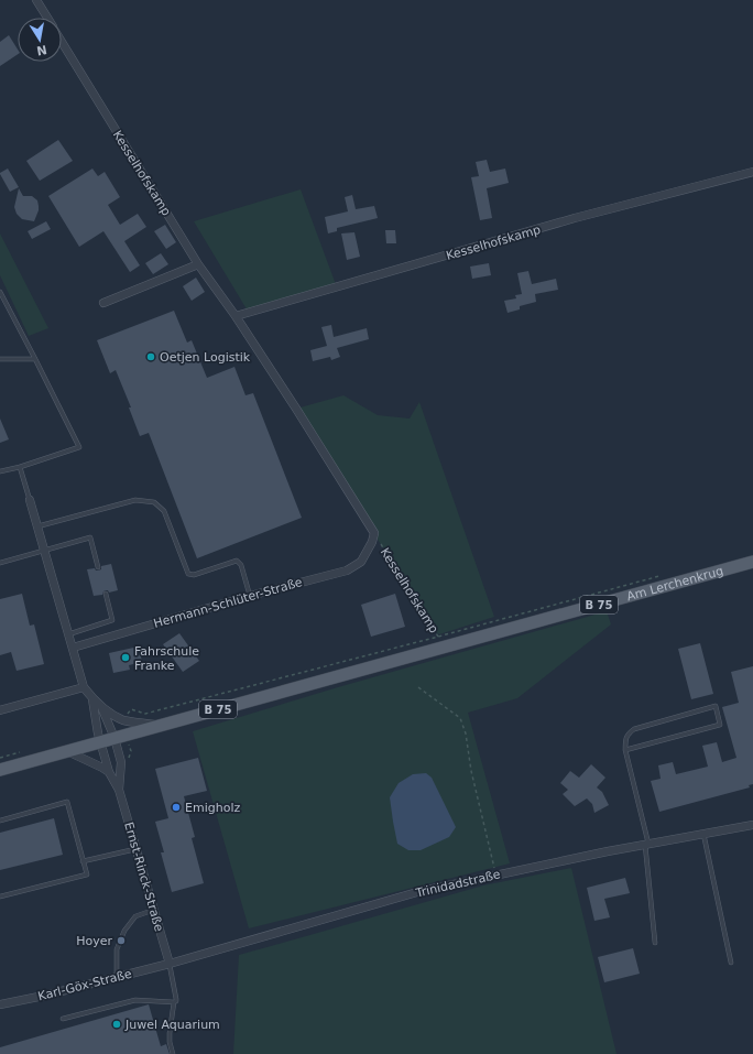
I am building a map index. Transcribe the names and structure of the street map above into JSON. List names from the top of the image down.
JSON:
{
  "streets": {
    "main road": ["Am Lerchenkrug", "B 75"],
    "street": [
      "Kesselhofskamp",
      "Hermann-Schlüter-Straße",
      "Ernst-Rinck-Straße",
      "Trinidadstraße",
      "Karl-Göx-Straße"
    ]
  },
  "crossings": [
    ["Kesselhofskamp", "Am Lerchenkrug"],
    ["Kesselhofskamp", "Hermann-Schlüter-Straße"],
    ["Kesselhofskamp", "B 75"],
    ["Am Lerchenkrug", "B 75"],
    ["B 75", "Ernst-Rinck-Straße"],
    ["Ernst-Rinck-Straße", "Trinidadstraße"],
    ["Ernst-Rinck-Straße", "Karl-Göx-Straße"],
    ["Trinidadstraße", "Karl-Göx-Straße"]
  ],
  "places": [
    "Oetjen Logistik",
    "Fahrschule Franke",
    "Emigholz",
    "Hoyer",
    "Juwel Aquarium"
  ],
  "north": "bottom"
}
